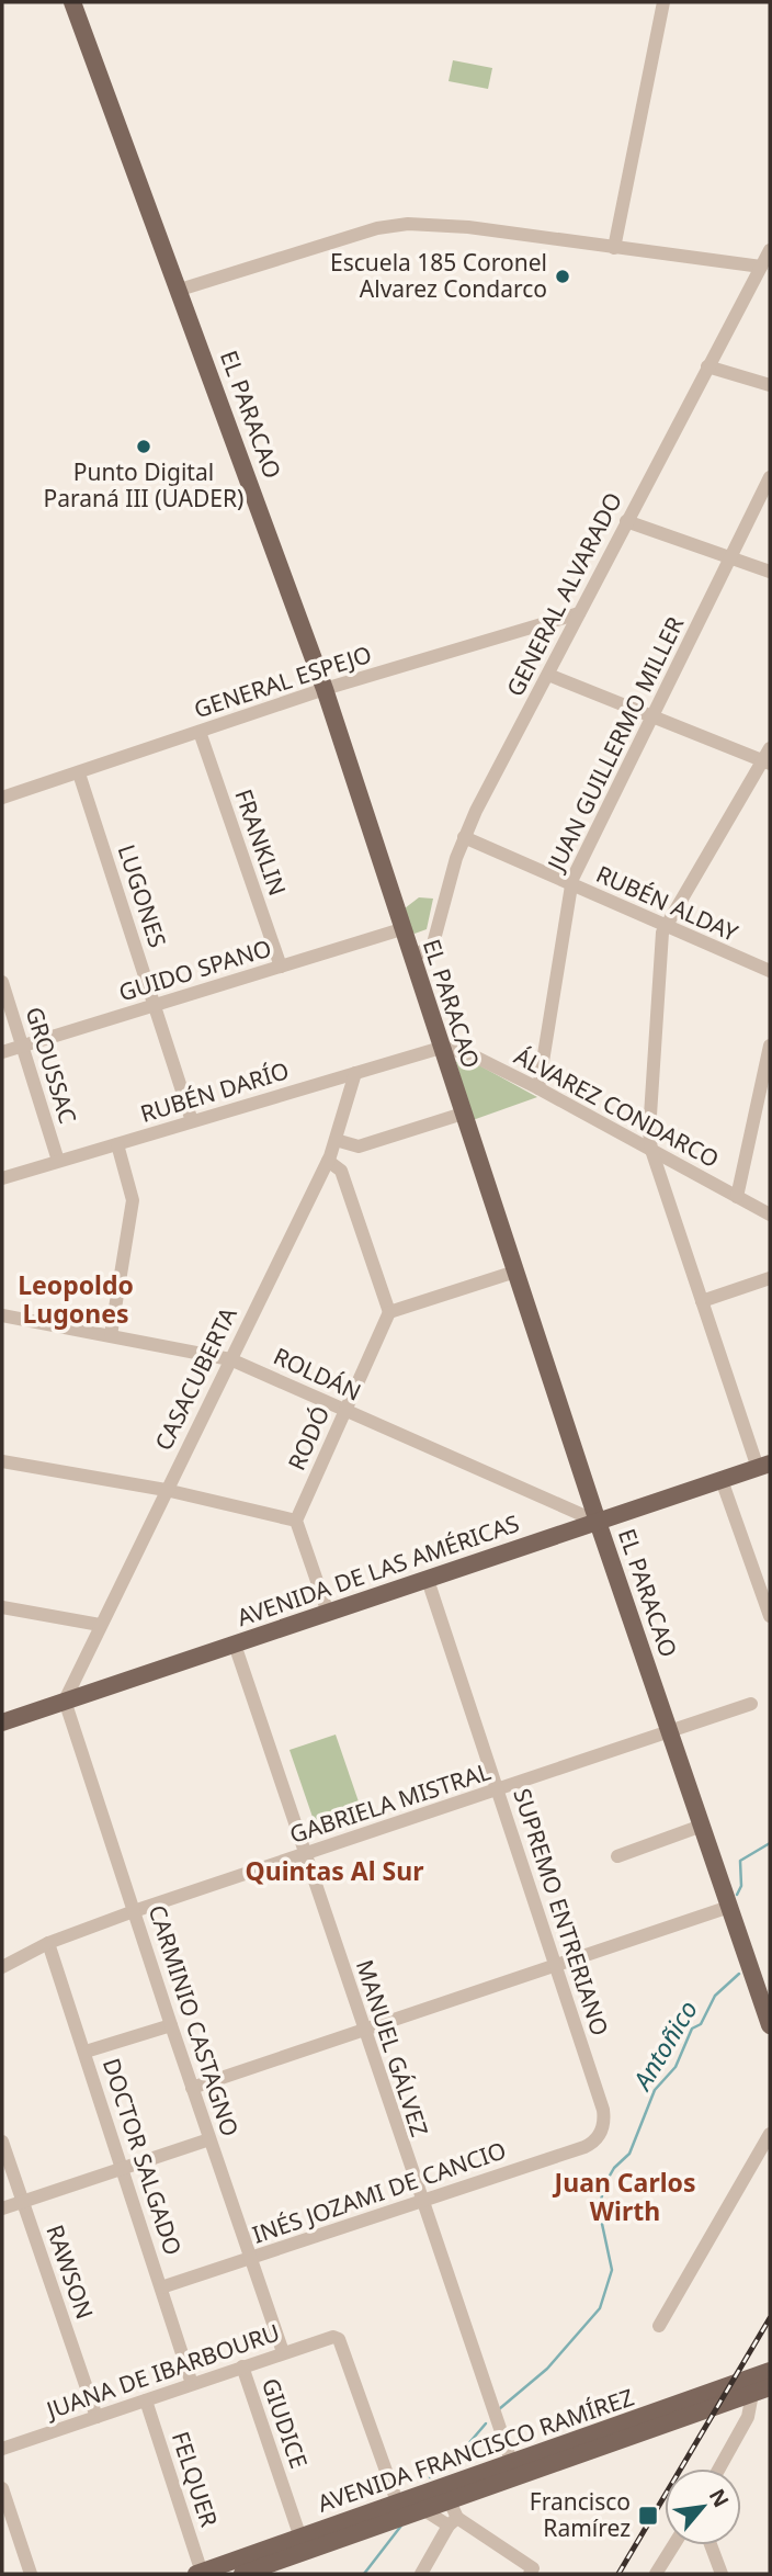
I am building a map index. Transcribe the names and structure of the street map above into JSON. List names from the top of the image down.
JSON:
{
  "streets": {
    "main road": ["EL PARACAO", "AVENIDA DE LAS AMÉRICAS", "AVENIDA FRANCISCO RAMÍREZ"],
    "street": [
      "GENERAL ALVARADO",
      "GENERAL ESPEJO",
      "JUAN GUILLERMO MILLER",
      "FRANKLIN",
      "LUGONES",
      "RUBÉN ALDAY",
      "GUIDO SPANO",
      "GROUSSAC",
      "RUBÉN DARÍO",
      "ÁLVAREZ CONDARCO",
      "ROLDÁN",
      "CASACUBERTA",
      "RODÓ",
      "GABRIELA MISTRAL",
      "SUPREMO ENTRERIANO",
      "CARMINIO CASTAGNO",
      "MANUEL GÁLVEZ",
      "DOCTOR SALGADO",
      "INÉS JOZAMI DE CANCIO",
      "RAWSON",
      "JUANA DE IBARBOURU",
      "GIUDICE",
      "FELQUER"
    ]
  },
  "crossings": [
    ["EL PARACAO", "GENERAL ALVARADO"],
    ["EL PARACAO", "GENERAL ESPEJO"],
    ["EL PARACAO", "GUIDO SPANO"],
    ["EL PARACAO", "RUBÉN DARÍO"],
    ["EL PARACAO", "ÁLVAREZ CONDARCO"],
    ["EL PARACAO", "ROLDÁN"],
    ["EL PARACAO", "AVENIDA DE LAS AMÉRICAS"],
    ["EL PARACAO", "GABRIELA MISTRAL"],
    ["GENERAL ALVARADO", "GENERAL ESPEJO"],
    ["GENERAL ALVARADO", "RUBÉN ALDAY"],
    ["GENERAL ESPEJO", "FRANKLIN"],
    ["GENERAL ESPEJO", "LUGONES"],
    ["JUAN GUILLERMO MILLER", "RUBÉN ALDAY"],
    ["JUAN GUILLERMO MILLER", "ÁLVAREZ CONDARCO"],
    ["FRANKLIN", "GUIDO SPANO"],
    ["LUGONES", "GUIDO SPANO"],
    ["LUGONES", "RUBÉN DARÍO"],
    ["GUIDO SPANO", "GROUSSAC"],
    ["GROUSSAC", "RUBÉN DARÍO"],
    ["RUBÉN DARÍO", "ÁLVAREZ CONDARCO"],
    ["RUBÉN DARÍO", "CASACUBERTA"],
    ["ROLDÁN", "CASACUBERTA"],
    ["ROLDÁN", "RODÓ"],
    ["ROLDÁN", "AVENIDA DE LAS AMÉRICAS"],
    ["CASACUBERTA", "AVENIDA DE LAS AMÉRICAS"],
    ["CASACUBERTA", "CARMINIO CASTAGNO"],
    ["AVENIDA DE LAS AMÉRICAS", "SUPREMO ENTRERIANO"],
    ["AVENIDA DE LAS AMÉRICAS", "CARMINIO CASTAGNO"],
    ["AVENIDA DE LAS AMÉRICAS", "MANUEL GÁLVEZ"],
    ["GABRIELA MISTRAL", "SUPREMO ENTRERIANO"],
    ["GABRIELA MISTRAL", "CARMINIO CASTAGNO"],
    ["GABRIELA MISTRAL", "MANUEL GÁLVEZ"],
    ["GABRIELA MISTRAL", "DOCTOR SALGADO"],
    ["SUPREMO ENTRERIANO", "INÉS JOZAMI DE CANCIO"],
    ["CARMINIO CASTAGNO", "INÉS JOZAMI DE CANCIO"],
    ["CARMINIO CASTAGNO", "JUANA DE IBARBOURU"],
    ["MANUEL GÁLVEZ", "INÉS JOZAMI DE CANCIO"],
    ["MANUEL GÁLVEZ", "AVENIDA FRANCISCO RAMÍREZ"],
    ["DOCTOR SALGADO", "INÉS JOZAMI DE CANCIO"],
    ["DOCTOR SALGADO", "JUANA DE IBARBOURU"],
    ["RAWSON", "JUANA DE IBARBOURU"],
    ["JUANA DE IBARBOURU", "GIUDICE"],
    ["JUANA DE IBARBOURU", "AVENIDA FRANCISCO RAMÍREZ"],
    ["JUANA DE IBARBOURU", "FELQUER"],
    ["GIUDICE", "AVENIDA FRANCISCO RAMÍREZ"],
    ["AVENIDA FRANCISCO RAMÍREZ", "FELQUER"]
  ],
  "districts": ["Leopoldo Lugones", "Quintas Al Sur", "Juan Carlos Wirth"],
  "water": ["Antoñico"],
  "places": {
    "other": ["Escuela 185 Coronel Alvarez Condarco", "Punto Digital Paraná III (UADER)"],
    "transit": ["Francisco Ramírez"]
  },
  "north": "top right"
}
